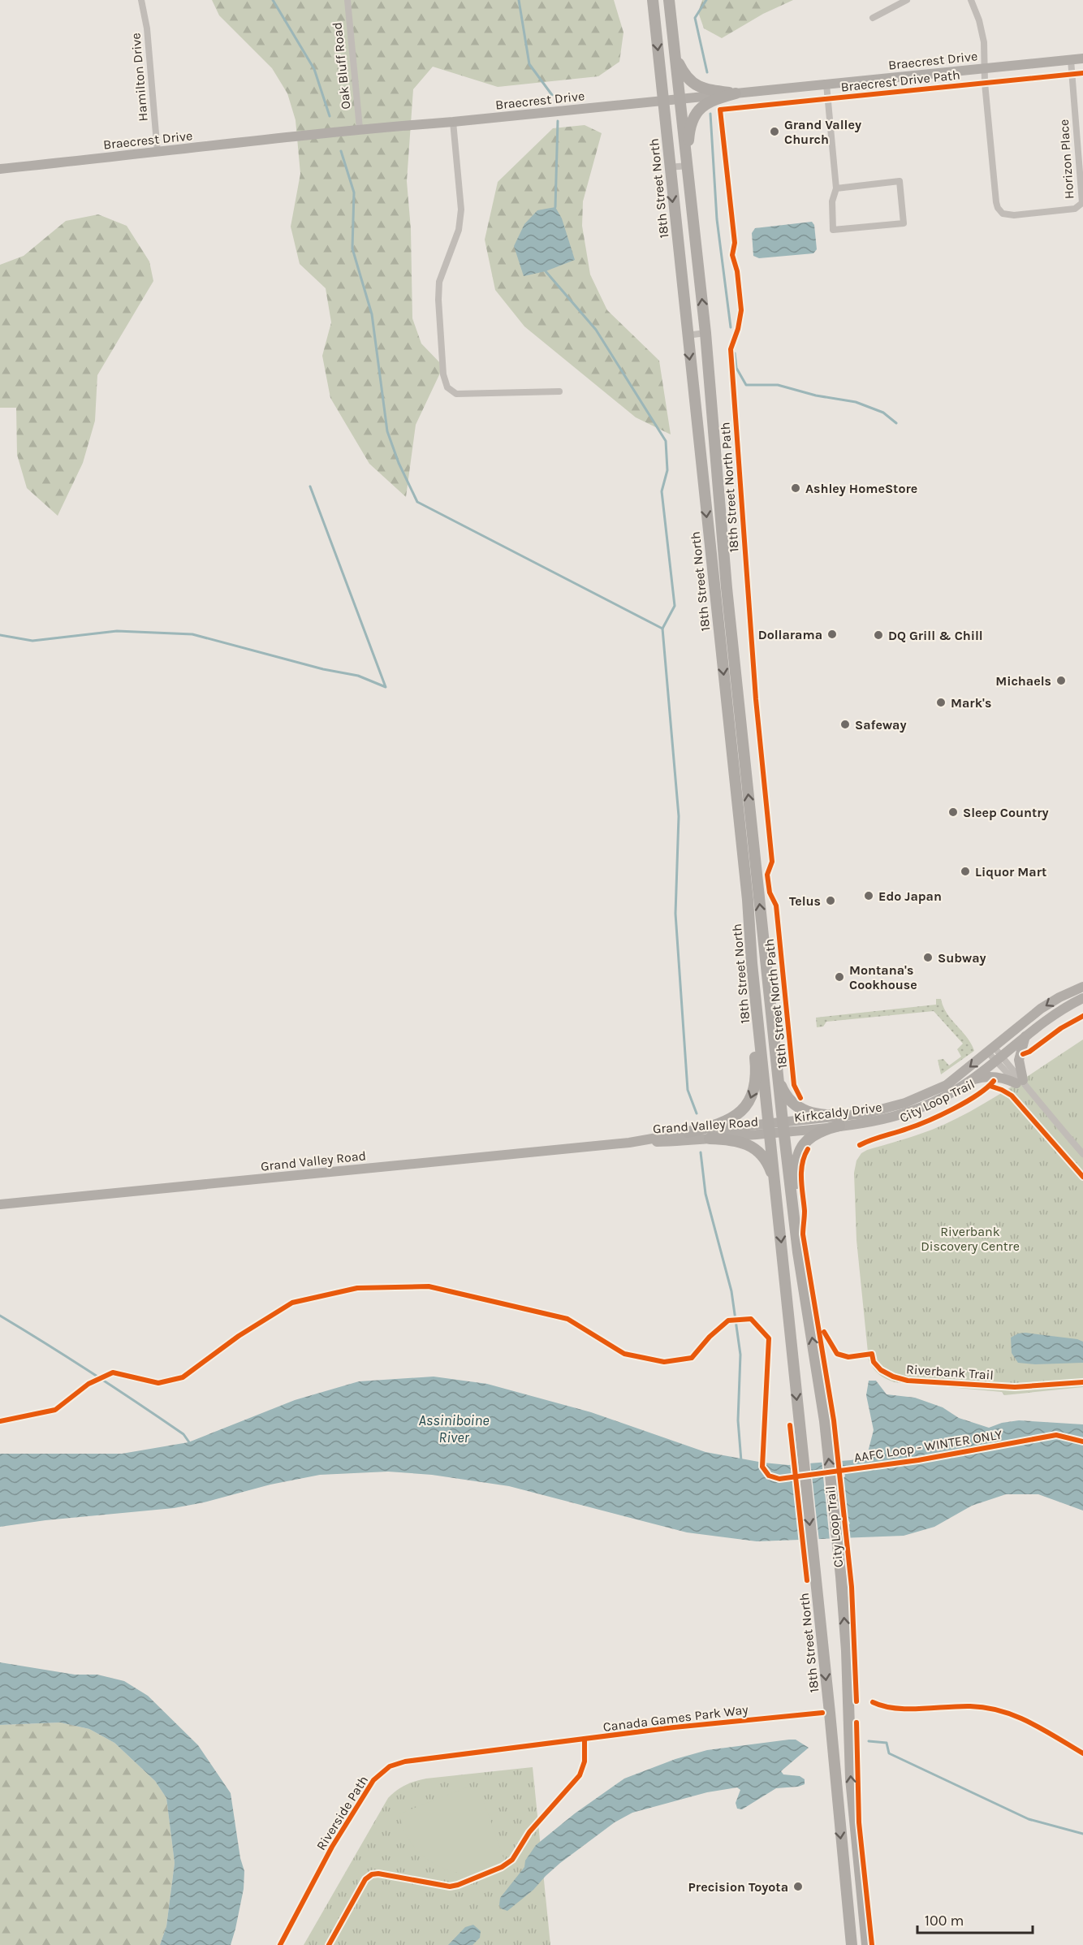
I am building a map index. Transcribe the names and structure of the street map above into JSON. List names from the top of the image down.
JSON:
{
  "streets": {
    "main road": [
      "Braecrest Drive",
      "18th Street North",
      "Kirkcaldy Drive",
      "Grand Valley Road"
    ],
    "street": ["Oak Bluff Road", "Hamilton Drive", "Horizon Place"],
    "cycle path": [
      "Braecrest Drive Path",
      "City Loop Trail",
      "Riverbank Trail",
      "AAFC Loop - WINTER ONLY",
      "Canada Games Park Way"
    ]
  },
  "crossings": [
    ["Braecrest Drive", "Oak Bluff Road"],
    ["Braecrest Drive", "Hamilton Drive"],
    ["Braecrest Drive", "Horizon Place"],
    ["Braecrest Drive", "18th Street North"],
    ["18th Street North", "Kirkcaldy Drive"],
    ["18th Street North", "Grand Valley Road"],
    ["Kirkcaldy Drive", "Grand Valley Road"]
  ],
  "water": ["Assiniboine River"],
  "parks": ["Riverbank Discovery Centre"],
  "places": [
    "Grand Valley Church",
    "Ashley HomeStore",
    "Dollarama",
    "DQ Grill & Chill",
    "Michaels",
    "Mark's",
    "Safeway",
    "Sleep Country",
    "Liquor Mart",
    "Edo Japan",
    "Telus",
    "Subway",
    "Montana's Cookhouse",
    "Precision Toyota"
  ],
  "scale_bar": "100 m"
}
